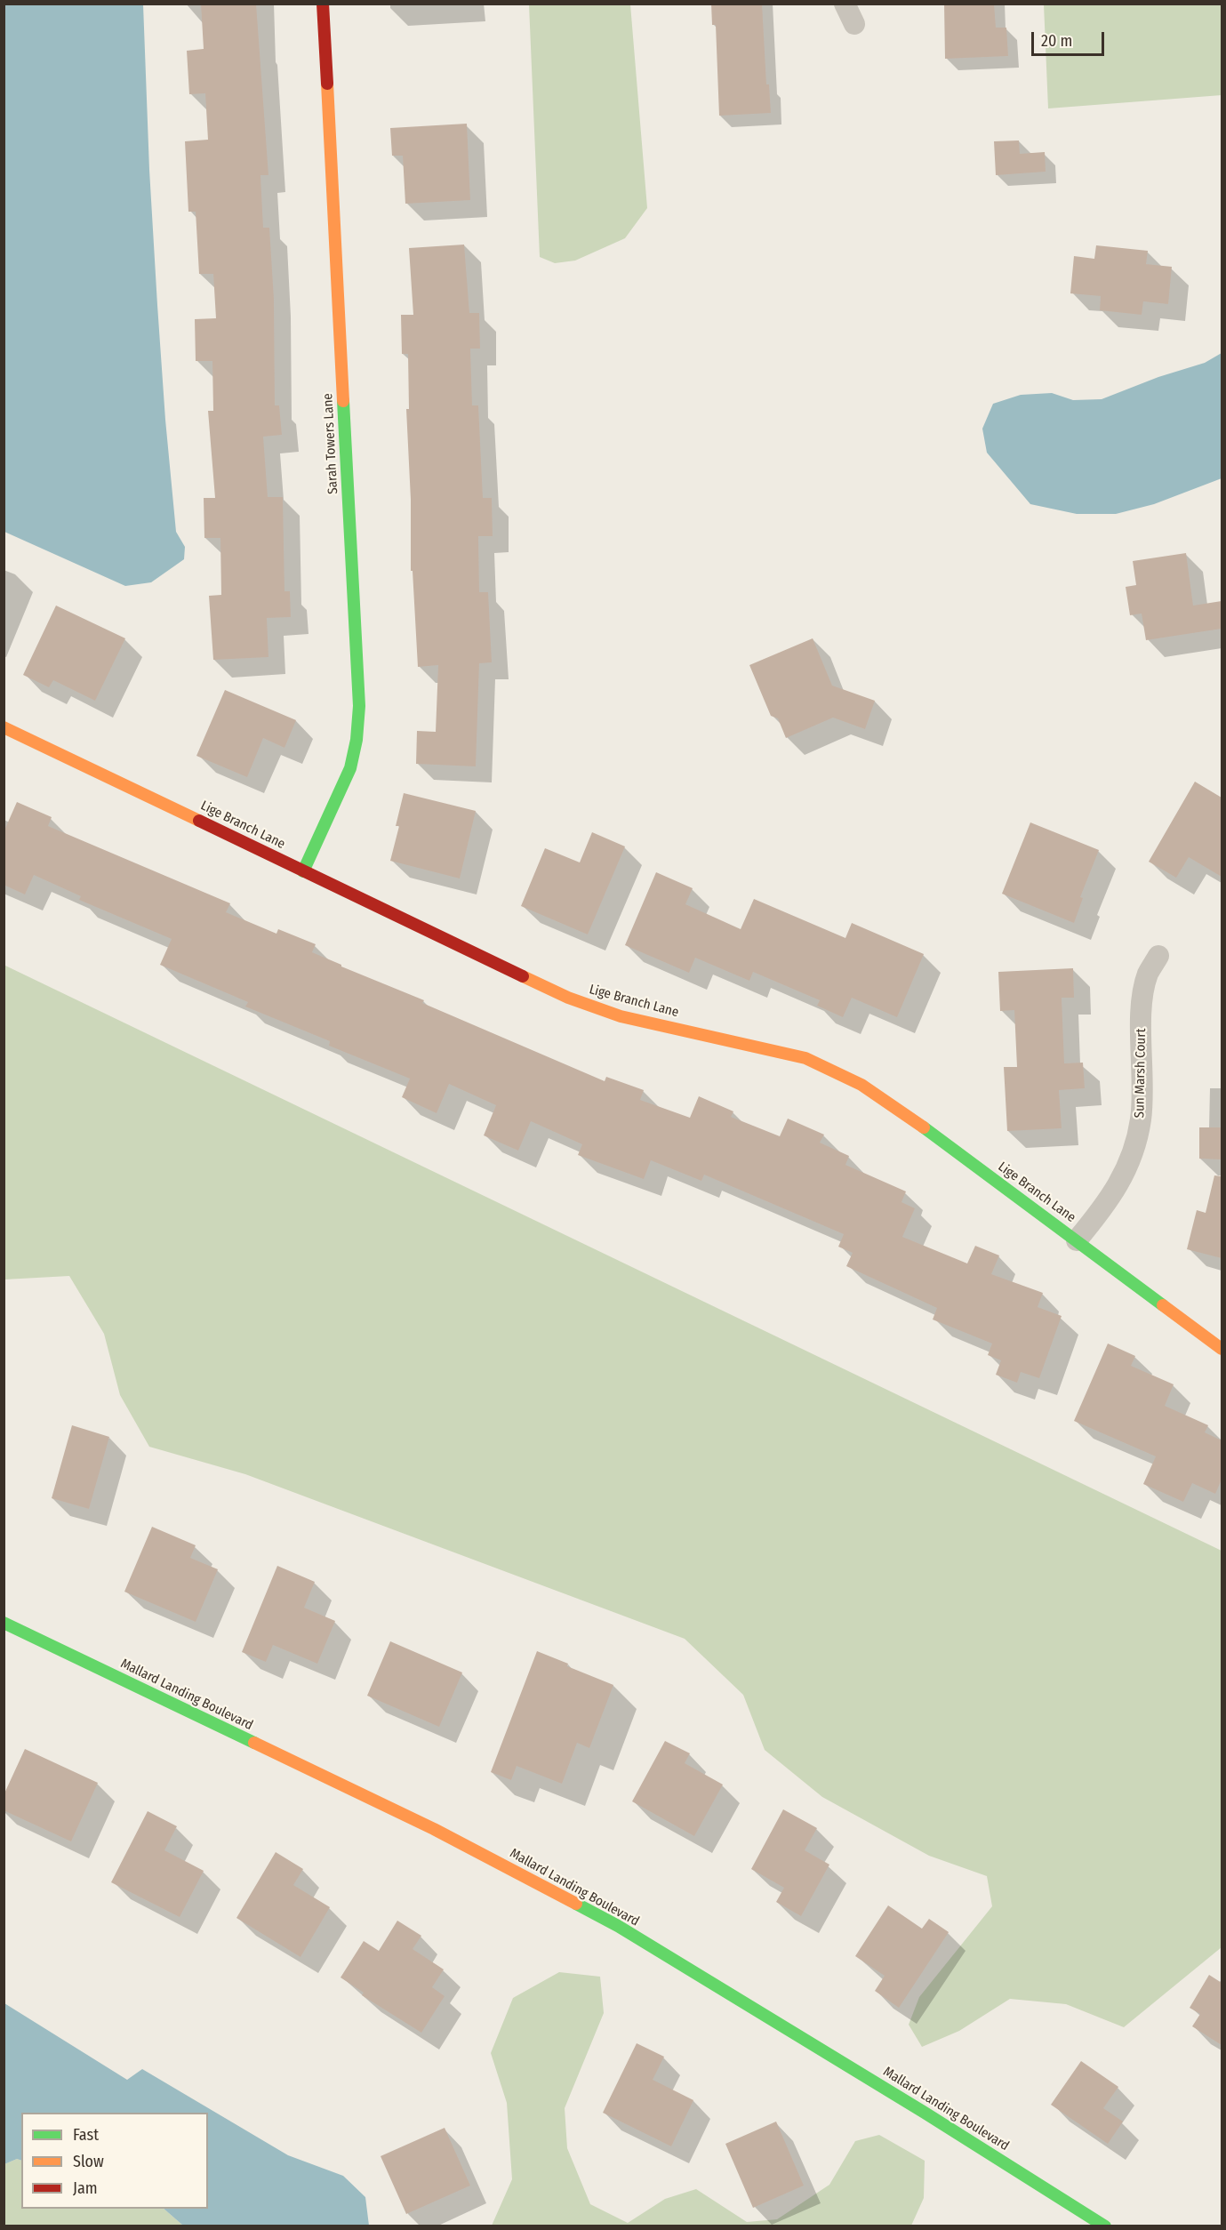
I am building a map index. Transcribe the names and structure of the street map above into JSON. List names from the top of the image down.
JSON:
{
  "streets": {
    "street": [
      "Sarah Towers Lane",
      "Lige Branch Lane",
      "Sun Marsh Court",
      "Mallard Landing Boulevard"
    ]
  },
  "crossings": [
    ["Sarah Towers Lane", "Lige Branch Lane"],
    ["Lige Branch Lane", "Sun Marsh Court"]
  ],
  "legend": ["Fast", "Slow", "Jam"],
  "scale_bar": "20 m"
}
